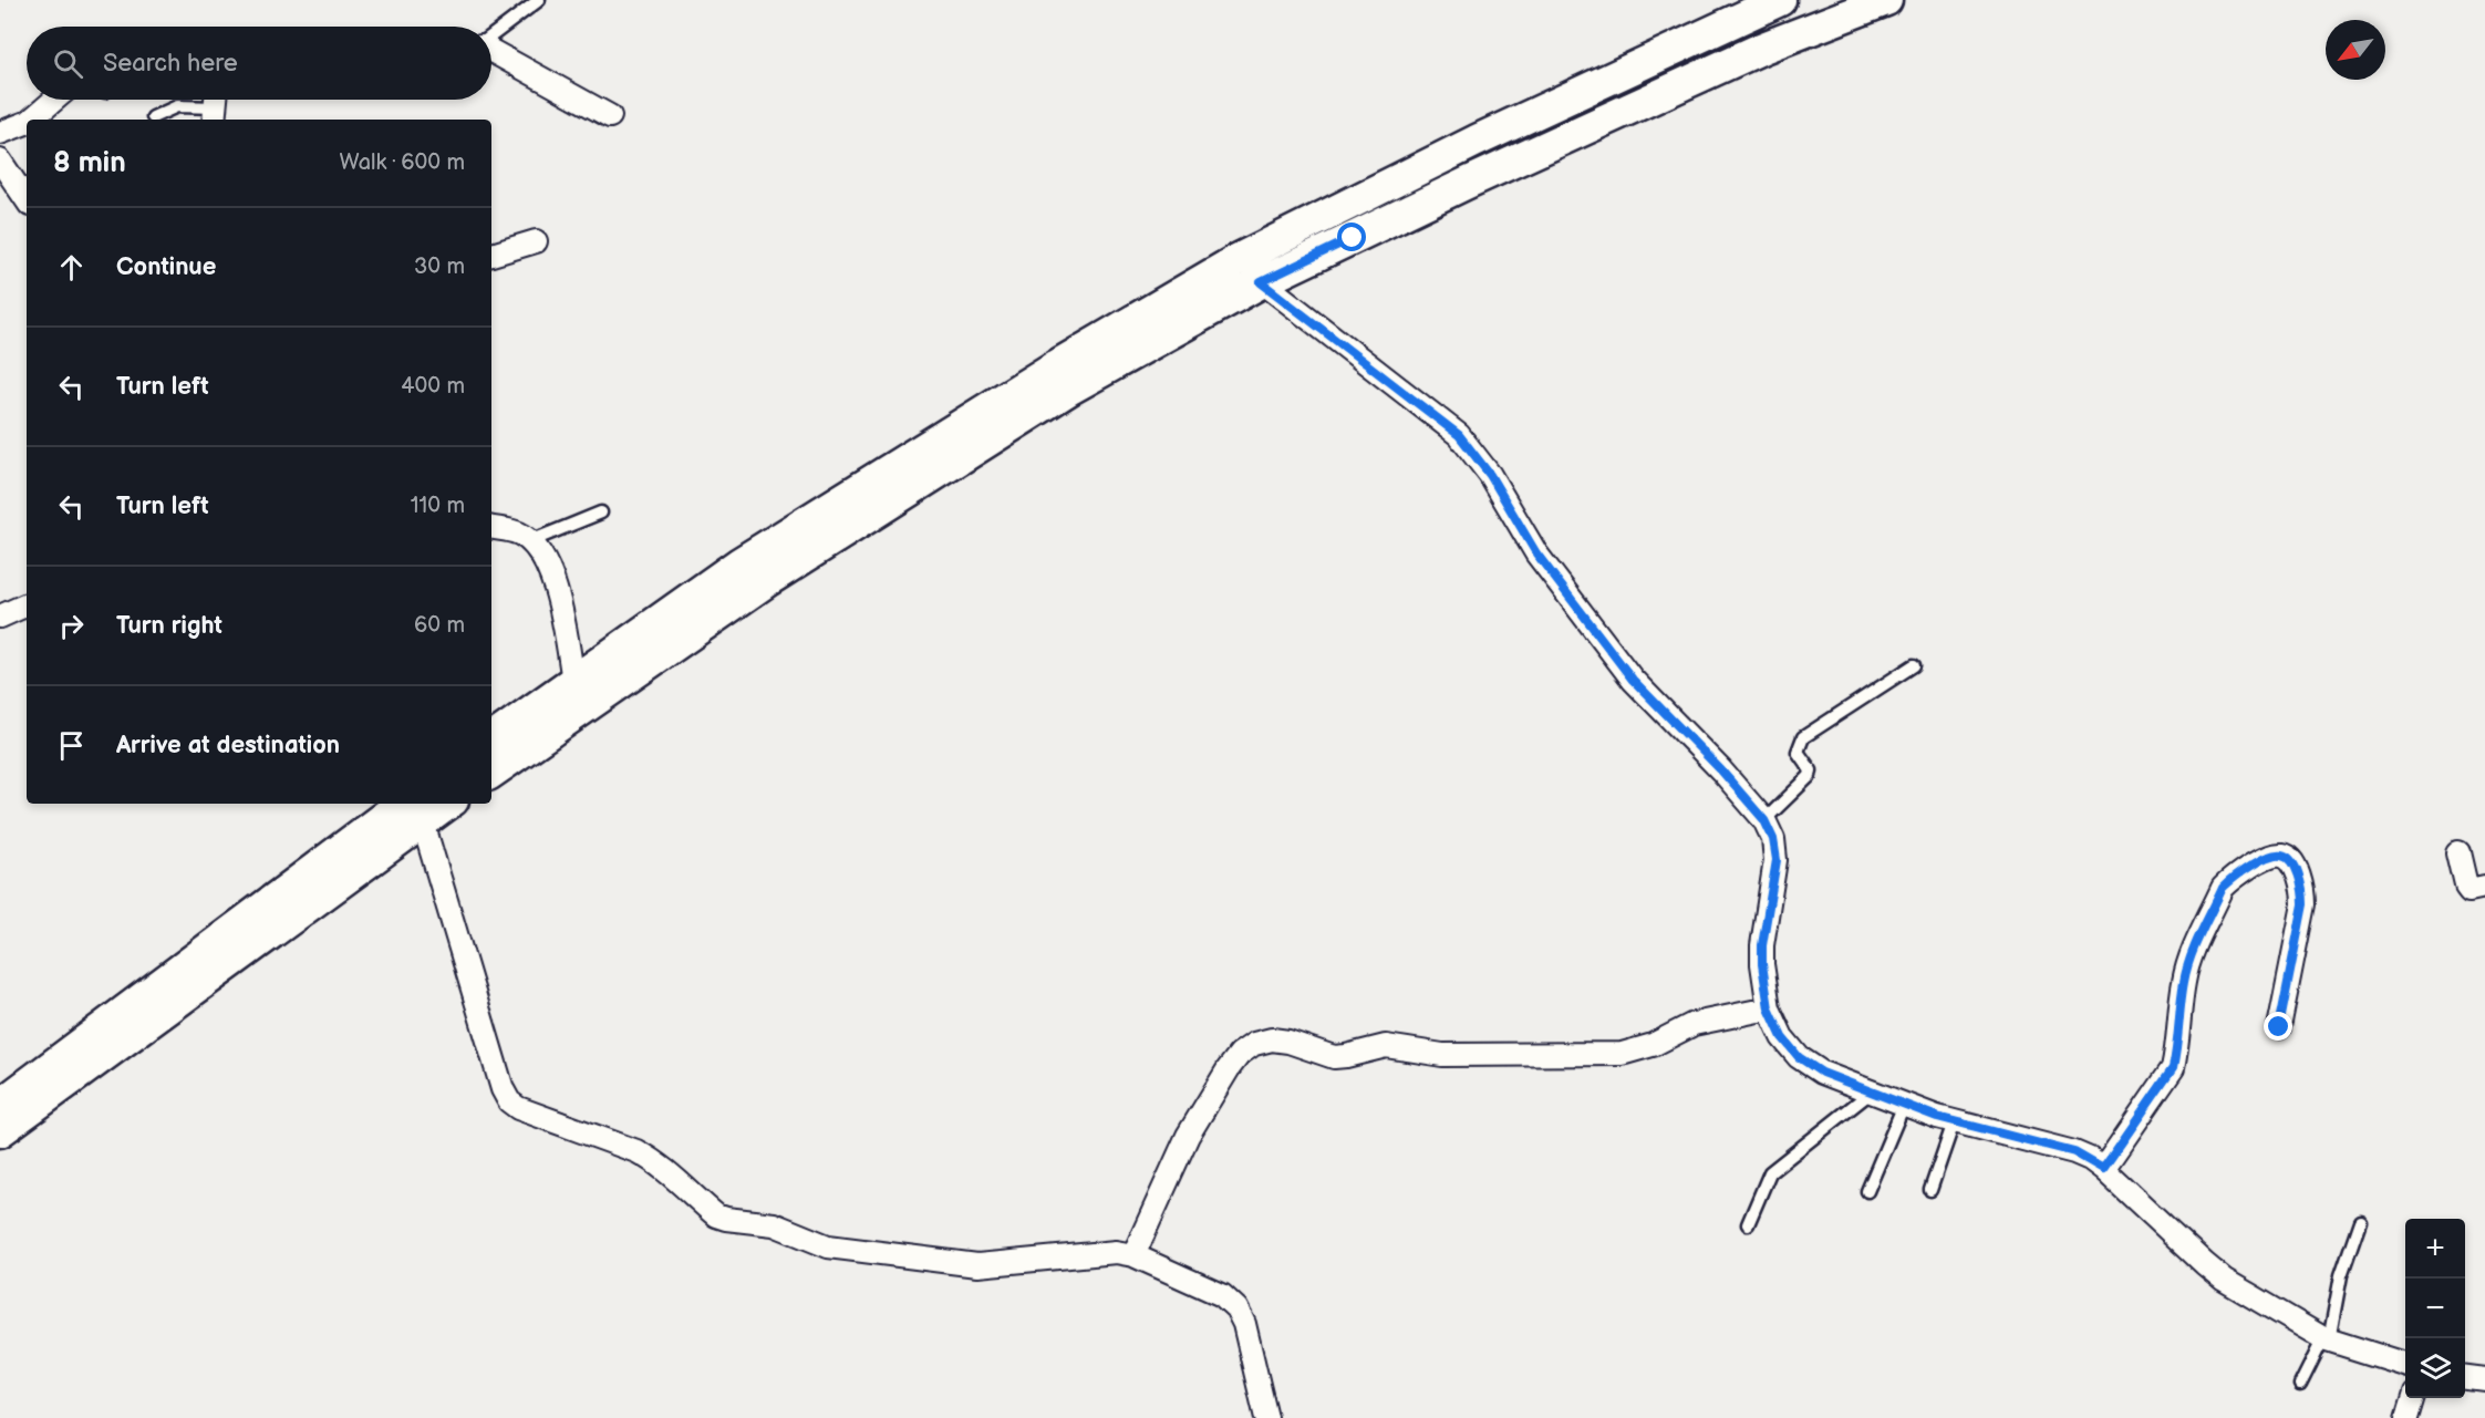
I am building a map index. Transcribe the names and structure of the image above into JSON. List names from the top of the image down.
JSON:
{
  "north": "bottom left",
  "page": {
    "search": "Search here",
    "heading": ["8 min", "Walk · 600 m"],
    "list": [
      ["Continue", "30 m"],
      ["Turn left", "400 m"],
      ["Turn left", "110 m"],
      ["Turn right", "60 m"],
      "Arrive at destination"
    ],
    "map_buttons": ["+", "−"]
  }
}
